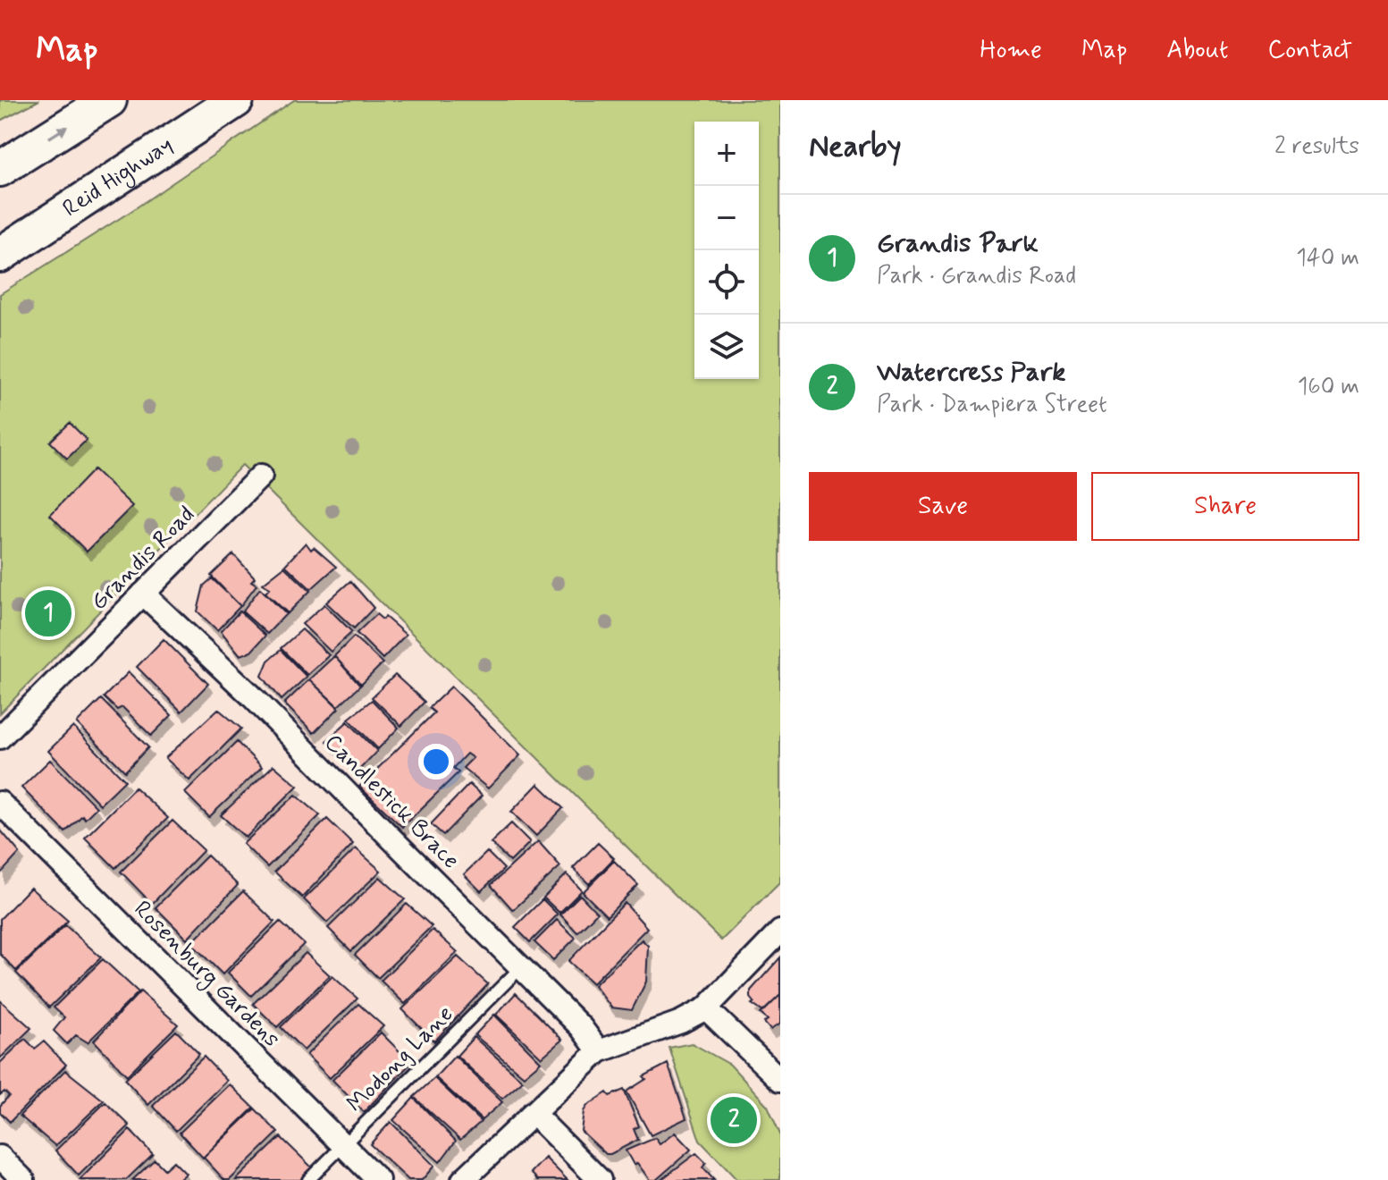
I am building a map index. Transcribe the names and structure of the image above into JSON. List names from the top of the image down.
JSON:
{
  "streets": {
    "highway": ["Reid Highway"],
    "street": ["Grandis Road", "Candlestick Brace", "Rosenburg Gardens"],
    "lane": ["Modong Lane"]
  },
  "crossings": [
    ["Grandis Road", "Candlestick Brace"],
    ["Candlestick Brace", "Modong Lane"],
    ["Rosenburg Gardens", "Modong Lane"]
  ],
  "page": {
    "header": "Map",
    "nav": [
      "Home",
      "Map",
      "About",
      "Contact"
    ],
    "heading": ["Nearby", "2 results"],
    "map_buttons": ["+", "−"],
    "list": [
      {
        "mark": "1",
        "name": "Grandis Park",
        "note": "Park · Grandis Road",
        "value": "140 m"
      },
      {
        "mark": "2",
        "name": "Watercress Park",
        "note": "Park · Dampiera Street",
        "value": "160 m"
      }
    ],
    "buttons": ["Save", "Share"],
    "pins": ["1", "2"]
  }
}
